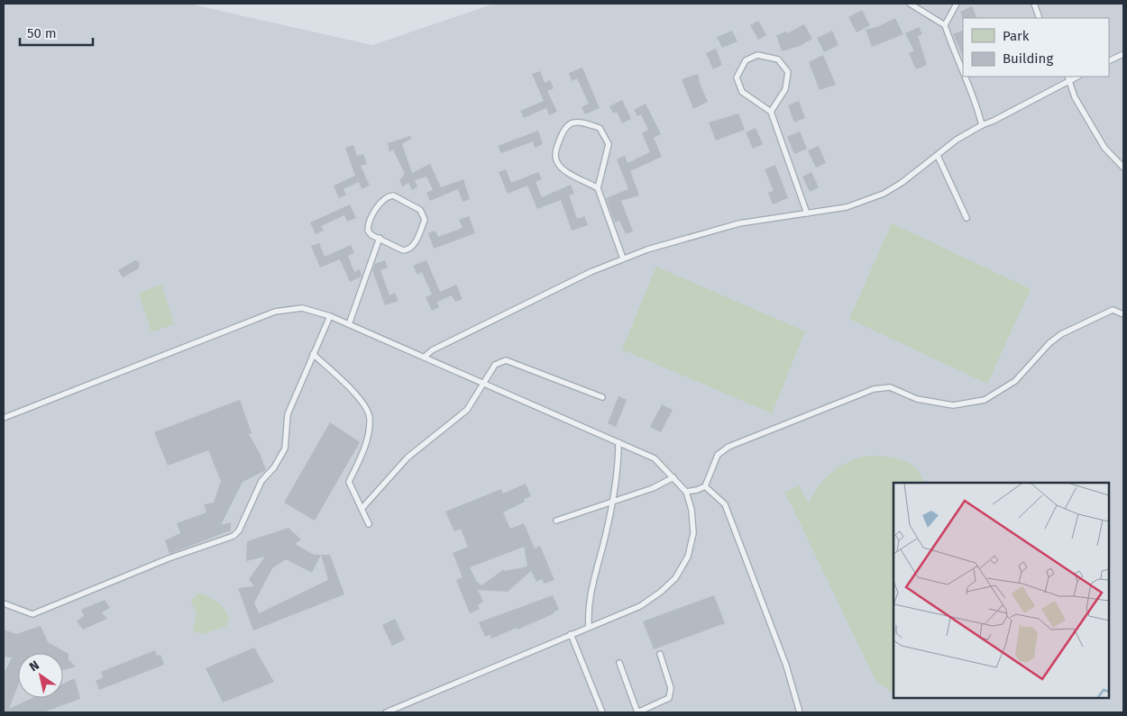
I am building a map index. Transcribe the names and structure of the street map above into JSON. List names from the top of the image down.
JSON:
{
  "legend": ["Park", "Building"],
  "scale_bar": "50 m",
  "north": "top left"
}
